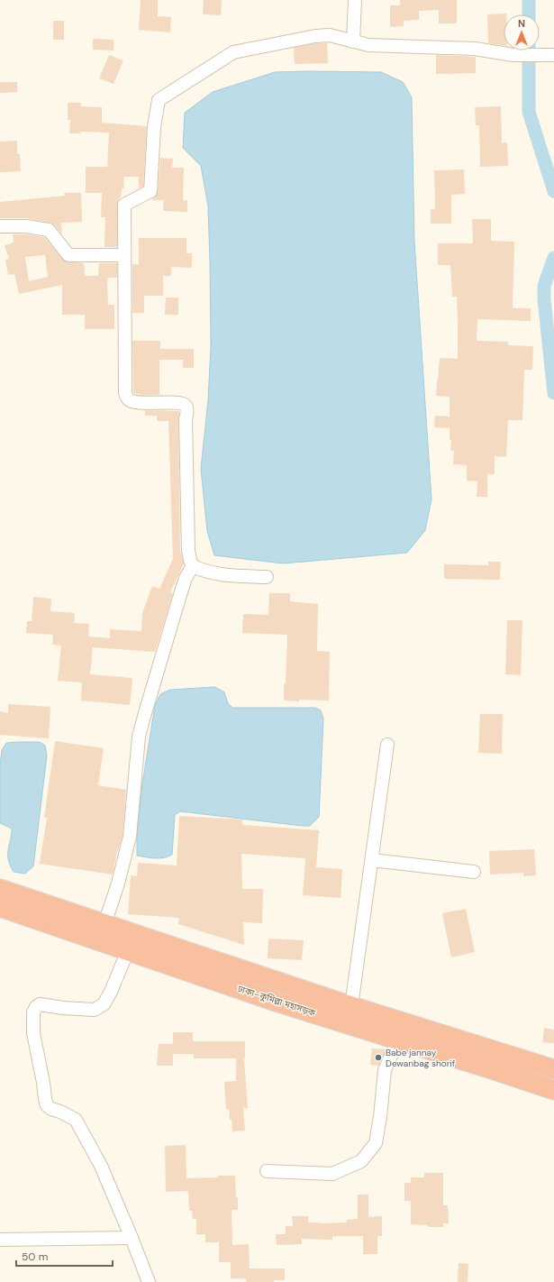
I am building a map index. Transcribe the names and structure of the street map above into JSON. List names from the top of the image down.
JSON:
{
  "streets": {
    "highway": ["ঢাকা–কুমিল্লা মহাসড়ক"]
  },
  "places": ["Babe jannay Dewanbag shorif"],
  "scale_bar": "50 m",
  "north": "top"
}
